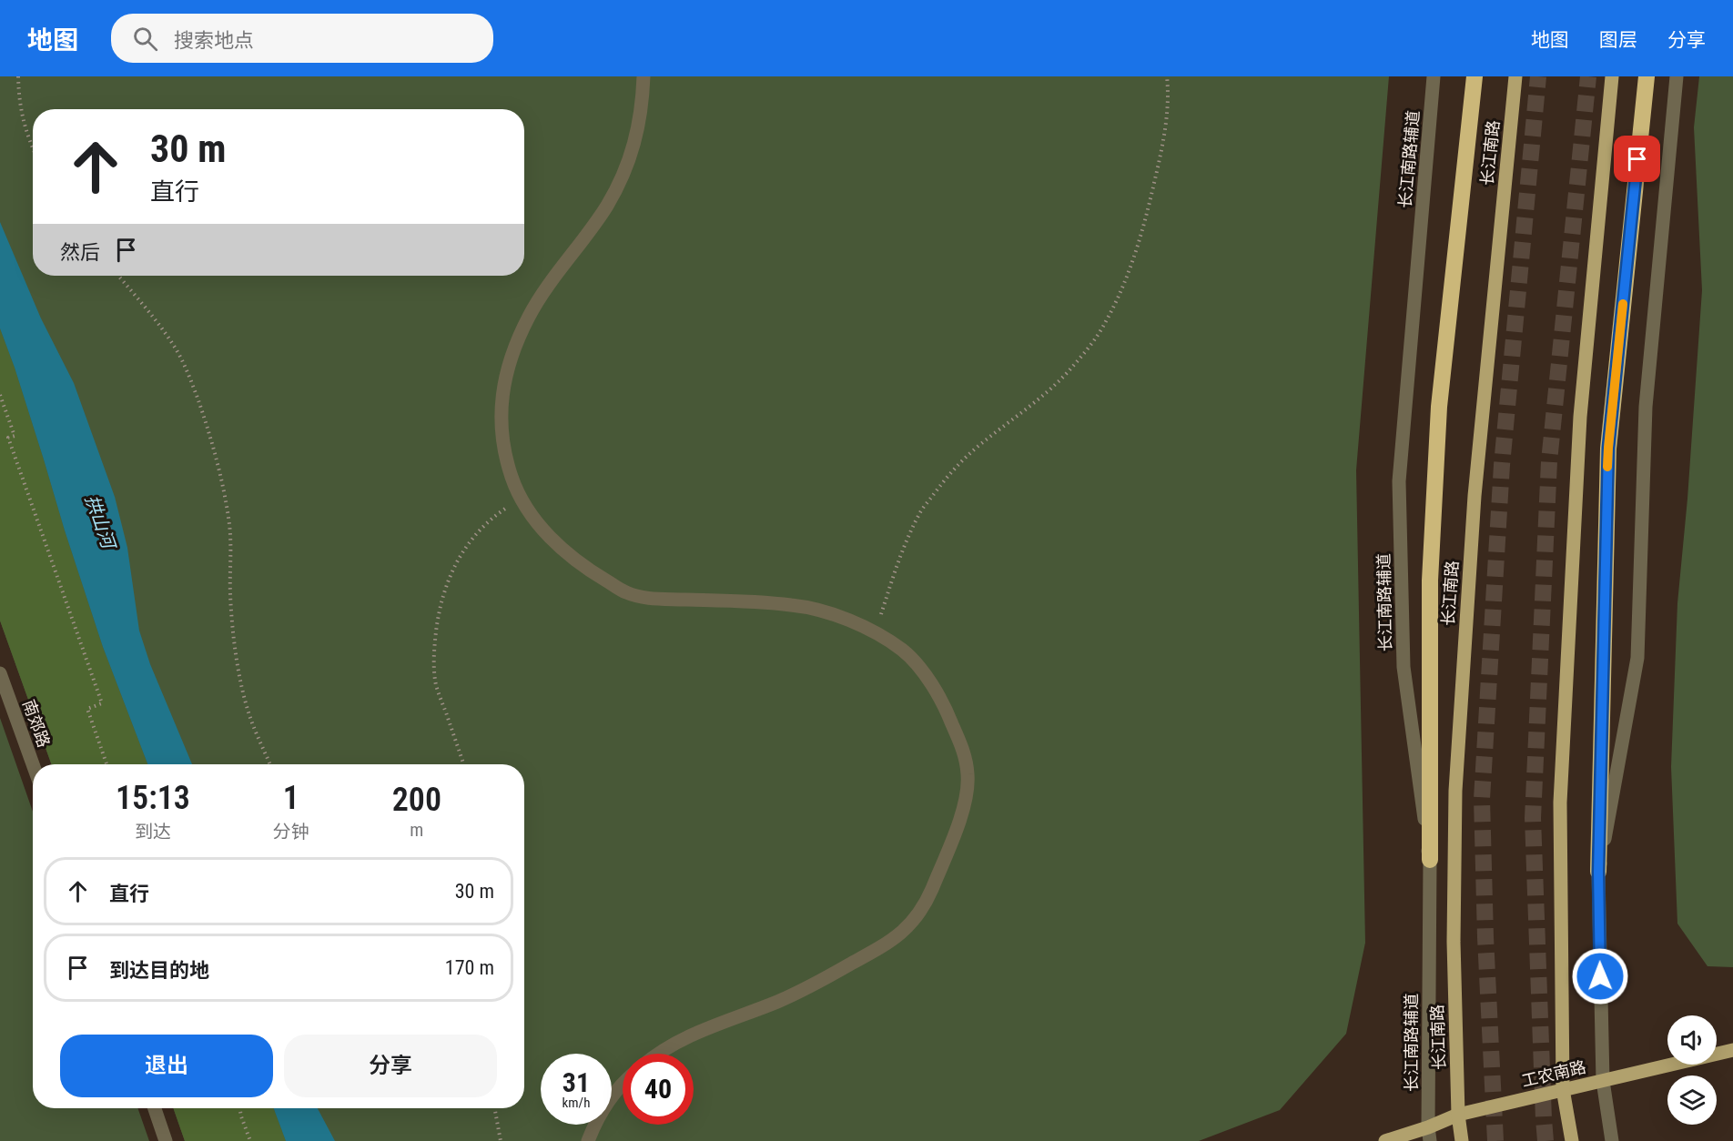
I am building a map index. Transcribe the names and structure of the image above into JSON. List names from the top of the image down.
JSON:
{
  "streets": {
    "main road": ["长江南路", "工农南路"],
    "street": ["长江南路辅道", "南郊路"]
  },
  "crossings": [
    ["长江南路", "工农南路"],
    ["长江南路辅道", "工农南路"]
  ],
  "water": ["拱山河"],
  "page": {
    "header": "地图",
    "search": "搜索地点",
    "nav": ["地图", "图层", "分享"],
    "turn": ["30 m", "直行"],
    "then": "然后",
    "eta": [
      "15:13",
      "到达",
      "1",
      "分钟",
      "200",
      "m"
    ],
    "list": [
      {
        "name": "直行",
        "value": "30 m"
      },
      {
        "name": "到达目的地",
        "value": "170 m"
      }
    ],
    "buttons": ["退出", "分享"],
    "speed": "31 km/h",
    "limit": "40"
  }
}
